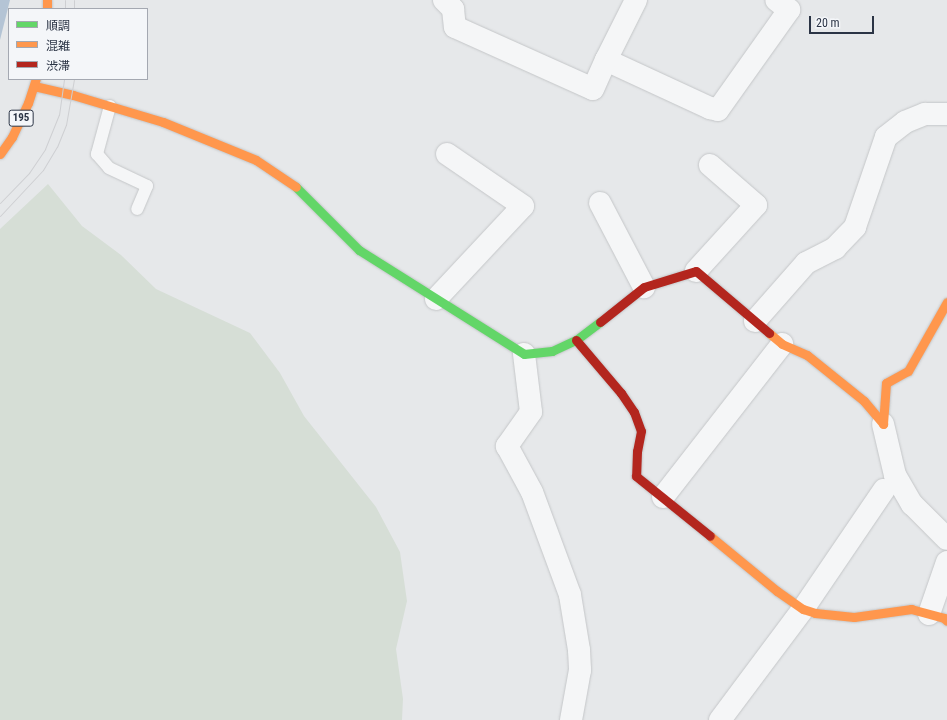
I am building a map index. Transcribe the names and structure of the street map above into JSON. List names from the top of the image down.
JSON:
{
  "streets": {
    "main road": ["195"]
  },
  "legend": ["順調", "混雑", "渋滞"],
  "scale_bar": "20 m"
}
